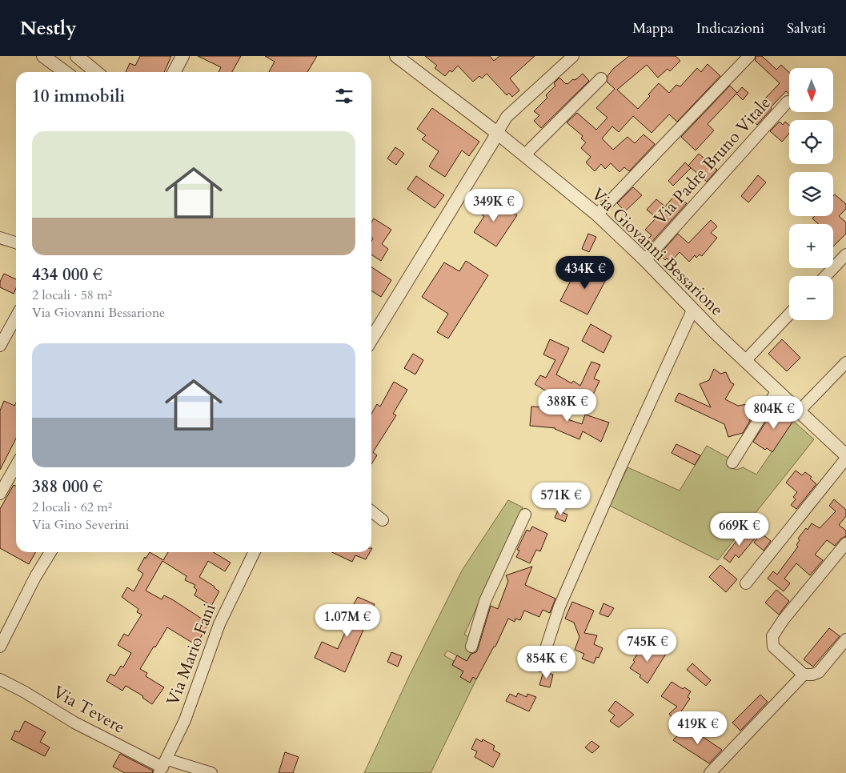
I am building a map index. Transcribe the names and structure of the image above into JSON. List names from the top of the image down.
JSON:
{
  "streets": {
    "street": [
      "Via Padre Bruno Vitale",
      "Via Giovanni Bessarione",
      "Via Mario Fani",
      "Via Tevere"
    ]
  },
  "crossings": [
    ["Via Padre Bruno Vitale", "Via Giovanni Bessarione"],
    ["Via Mario Fani", "Via Tevere"]
  ],
  "north": "bottom",
  "page": {
    "header": "Nestly",
    "nav": ["Mappa", "Indicazioni", "Salvati"],
    "map_buttons": ["+", "−"],
    "heading": "10 immobili",
    "list": [
      {
        "name": "434 000 €",
        "note": "2 locali · 58 m² · Via Giovanni Bessarione"
      },
      {
        "name": "388 000 €",
        "note": "2 locali · 62 m² · Via Gino Severini"
      }
    ],
    "price": [
      "349K €",
      "434K €",
      "388K €",
      "804K €",
      "571K €",
      "669K €",
      "1.07M €",
      "745K €",
      "854K €",
      "419K €"
    ]
  }
}
